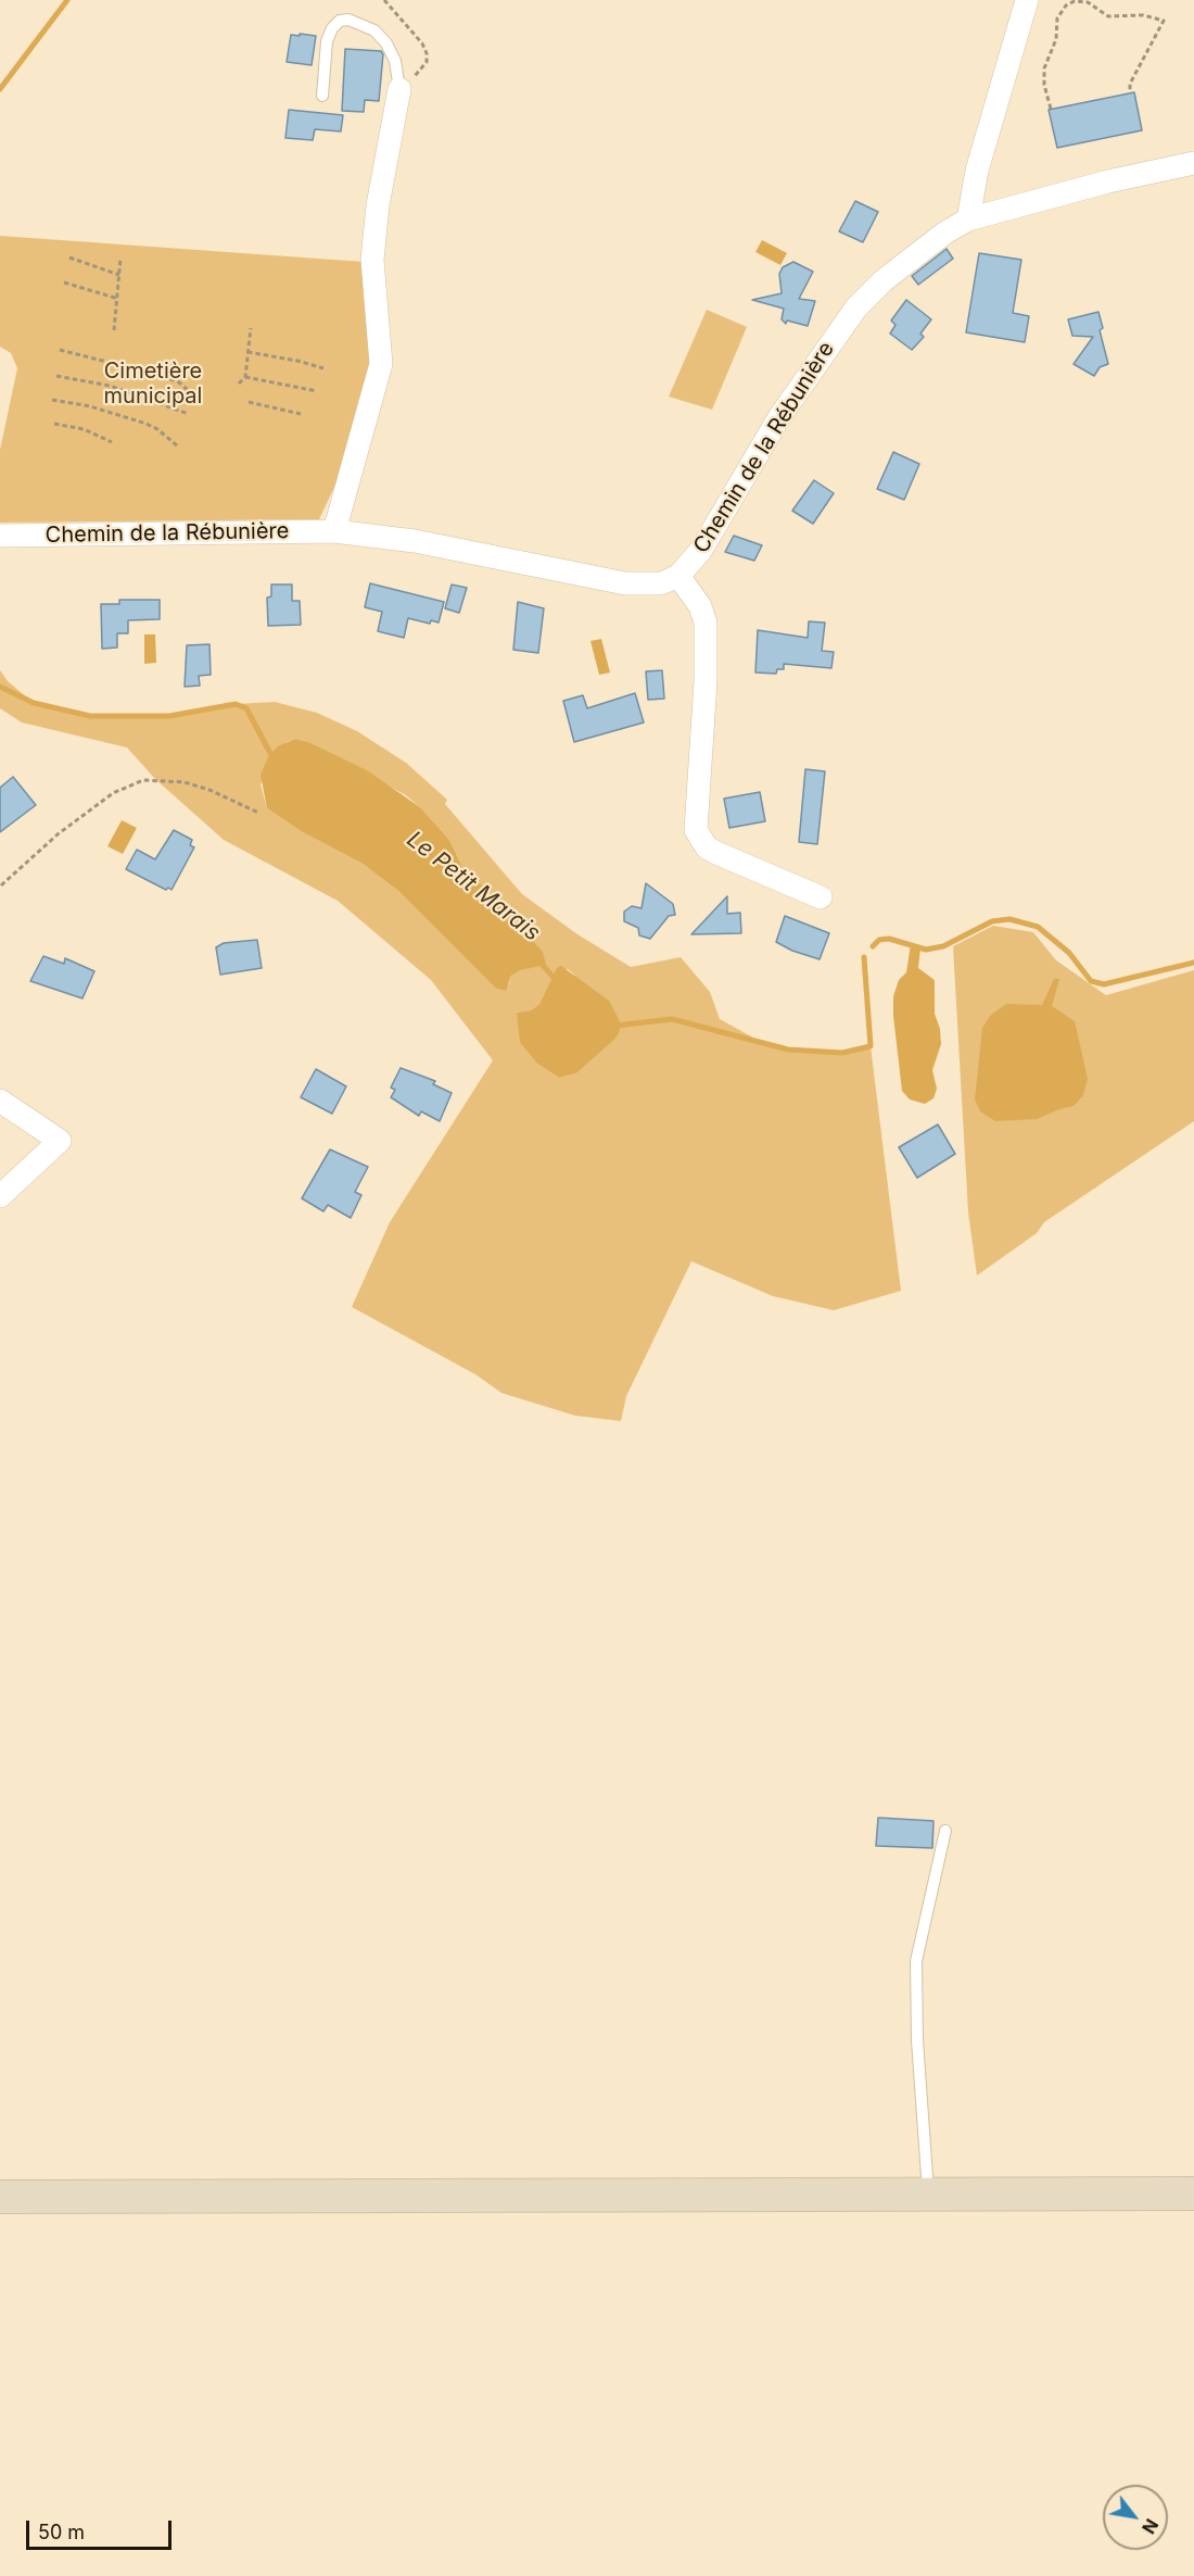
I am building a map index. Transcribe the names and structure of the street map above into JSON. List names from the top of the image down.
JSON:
{
  "streets": {
    "street": ["Chemin de la Rébunière"]
  },
  "water": ["Le Petit Marais"],
  "parks": ["Cimetière municipal"],
  "scale_bar": "50 m",
  "north": "bottom right"
}
